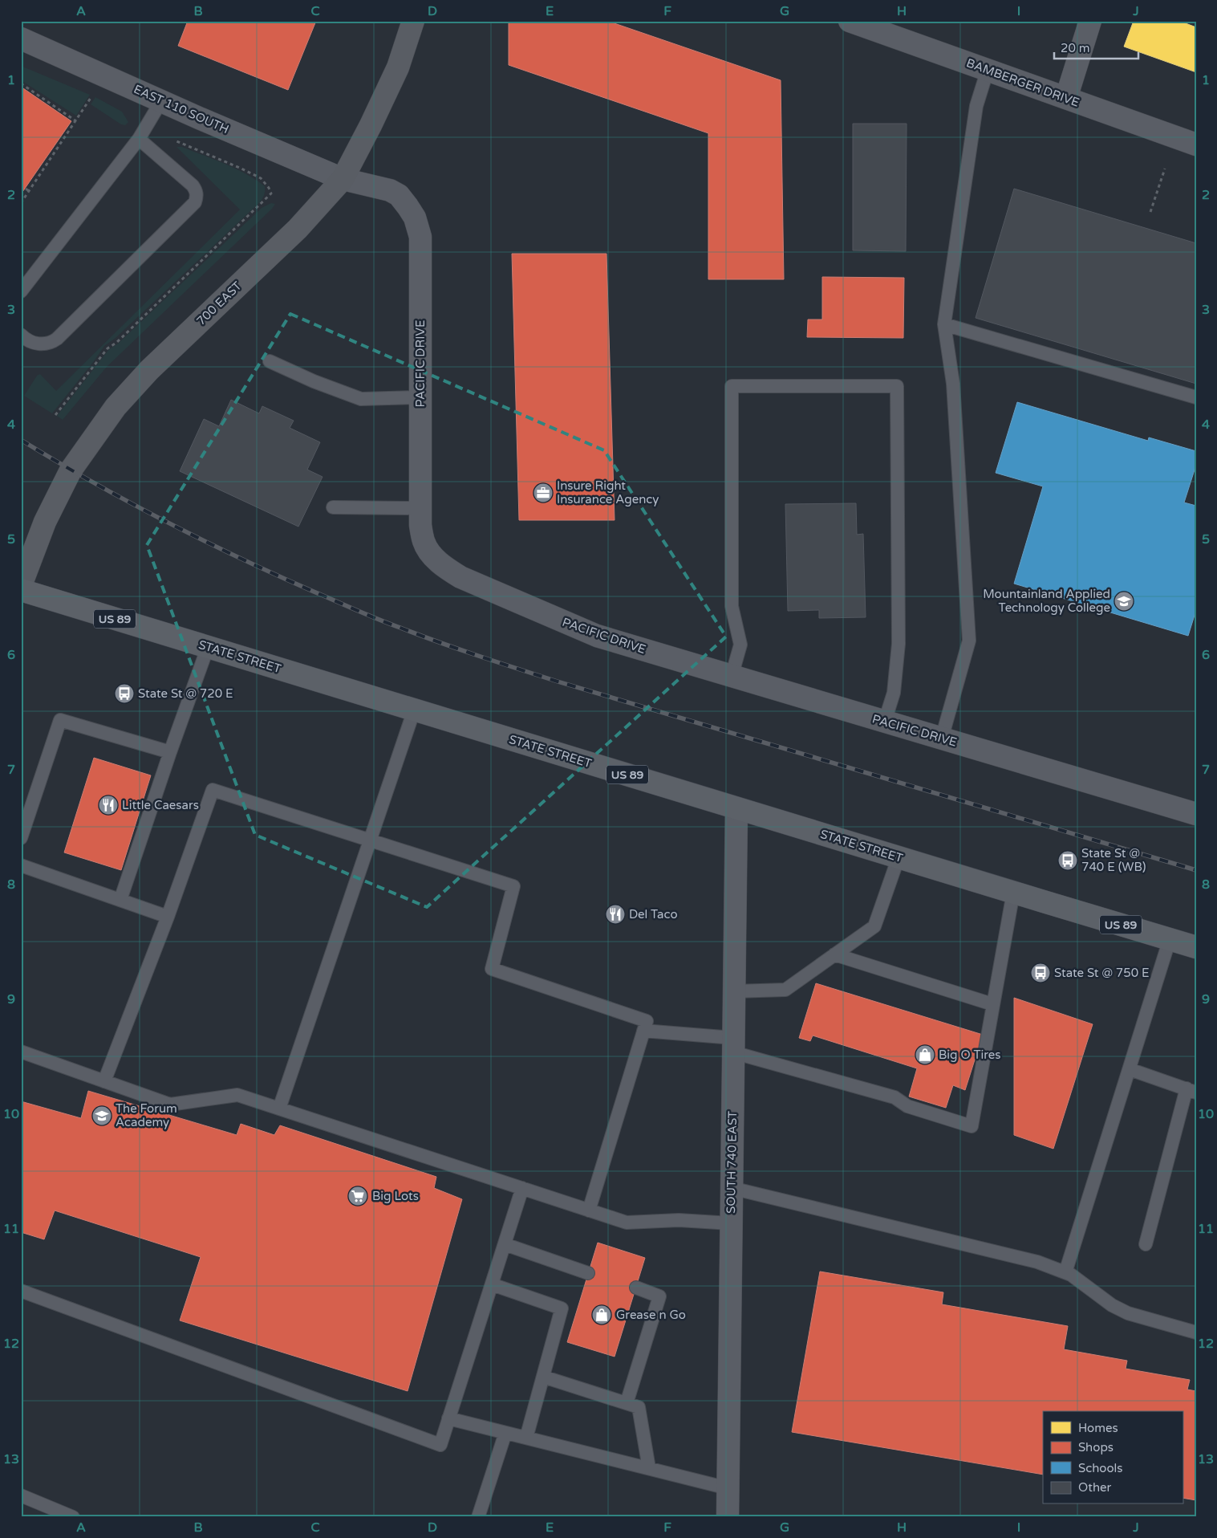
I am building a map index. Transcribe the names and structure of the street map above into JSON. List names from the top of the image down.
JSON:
{
  "streets": {
    "main road": ["US 89", "STATE STREET"],
    "street": [
      "BAMBERGER DRIVE",
      "EAST 110 SOUTH",
      "700 EAST",
      "PACIFIC DRIVE",
      "SOUTH 740 EAST"
    ]
  },
  "crossings": [
    ["EAST 110 SOUTH", "700 EAST"],
    ["EAST 110 SOUTH", "PACIFIC DRIVE"],
    ["700 EAST", "PACIFIC DRIVE"],
    ["STATE STREET", "SOUTH 740 EAST"]
  ],
  "places": {
    "office": ["Insure Right Insurance Agency"],
    "school or university": ["Mountainland Applied Technology College", "The Forum Academy"],
    "bus stop": ["State St @ 720 E", "State St @ 740 E (WB)", "State St @ 750 E"],
    "restaurant": ["Little Caesars", "Del Taco"],
    "shop": ["Big O Tires", "Grease n Go"],
    "supermarket": ["Big Lots"]
  },
  "legend": [
    "Homes",
    "Shops",
    "Schools",
    "Other"
  ],
  "scale_bar": "20 m",
  "grid": {
    "columns": [
      "A",
      "B",
      "C",
      "D",
      "E",
      "F",
      "G",
      "H",
      "I",
      "J"
    ],
    "rows": [
      "1",
      "2",
      "3",
      "4",
      "5",
      "6",
      "7",
      "8",
      "9",
      "10",
      "11",
      "12",
      "13"
    ]
  }
}
